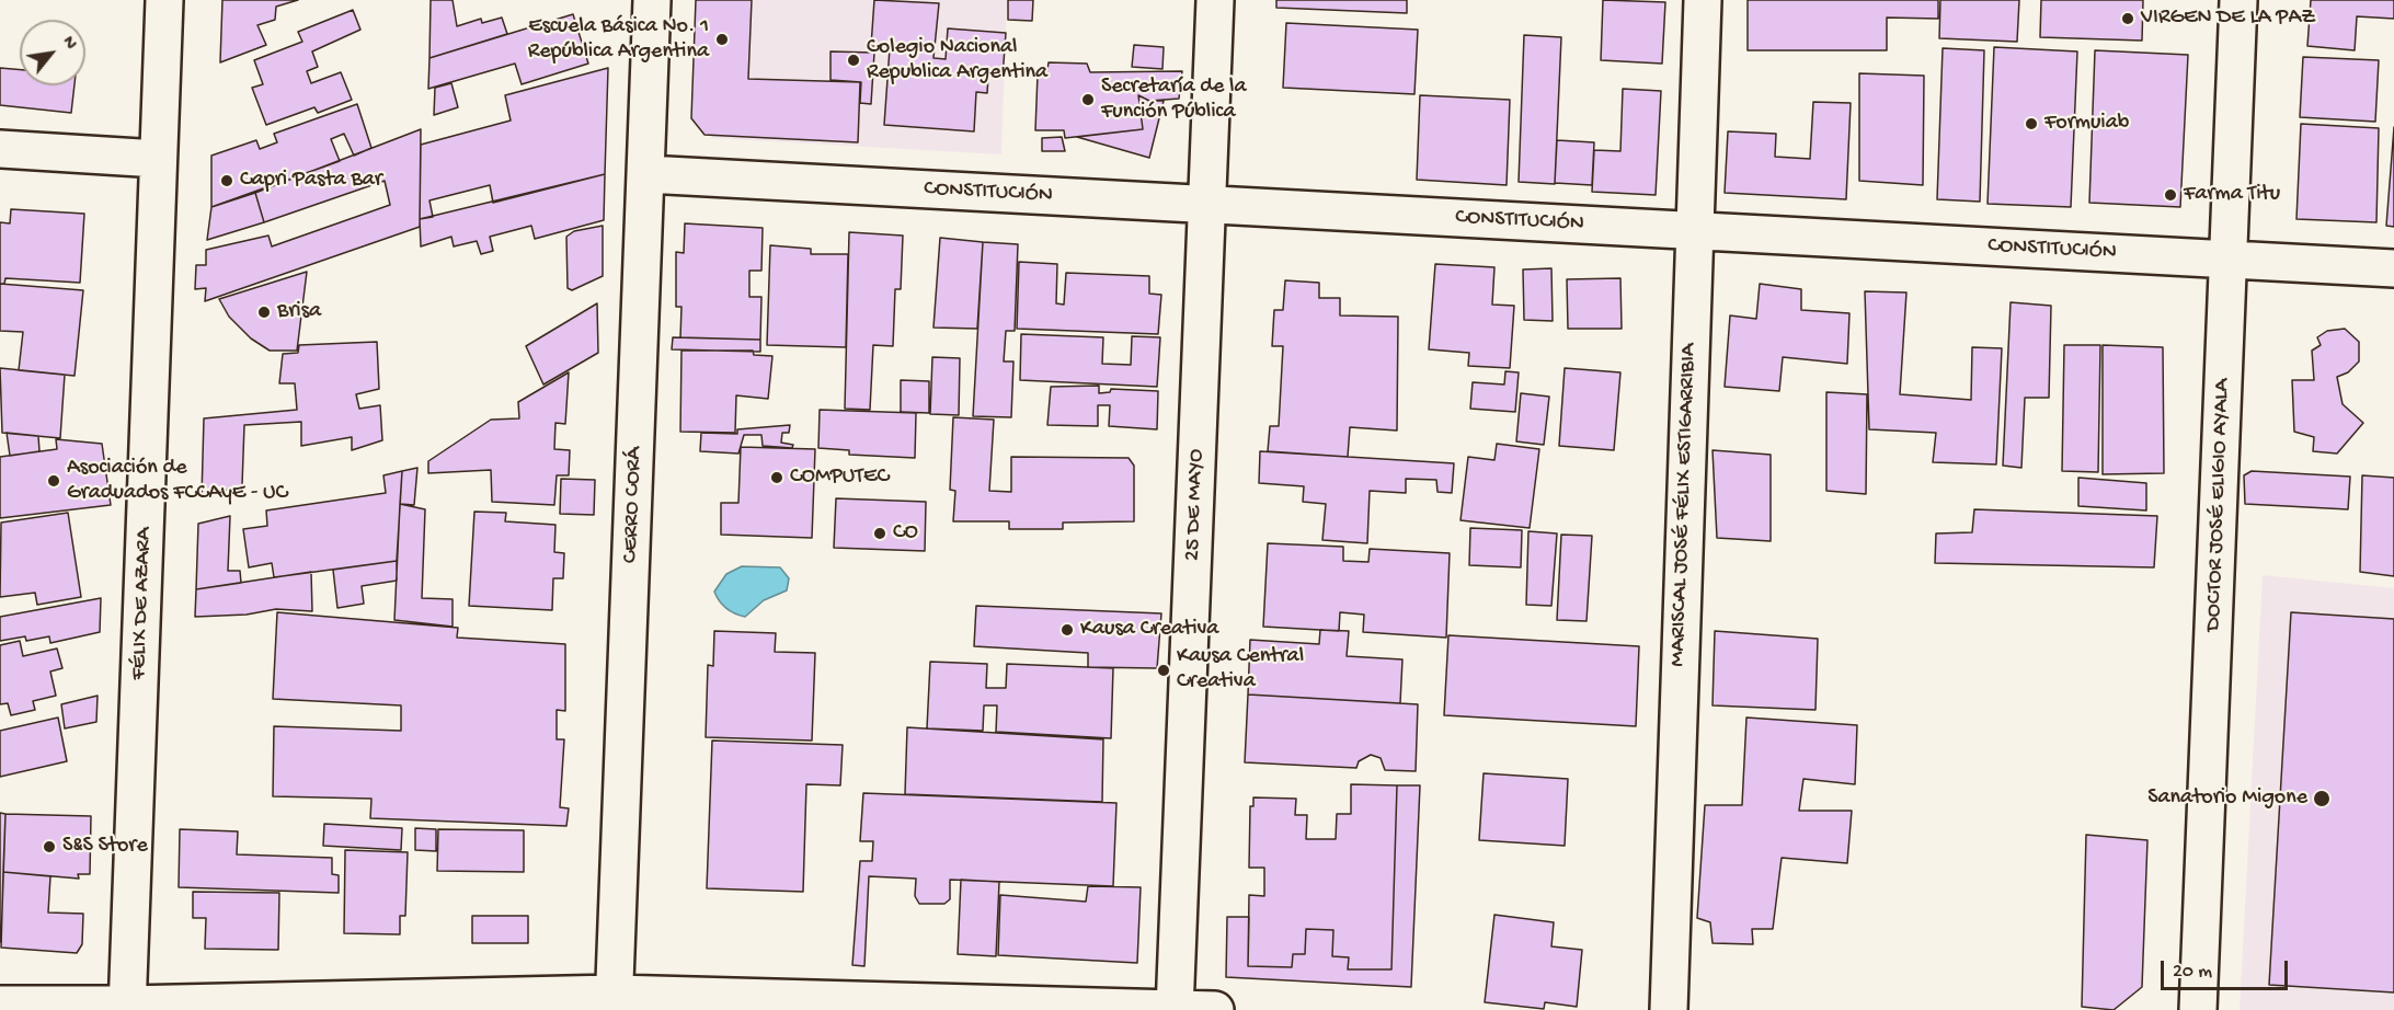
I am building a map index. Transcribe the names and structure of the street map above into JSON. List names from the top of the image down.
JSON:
{
  "streets": {
    "street": [
      "CONSTITUCIÓN",
      "CERRO CORÁ",
      "25 DE MAYO",
      "MARISCAL JOSÉ FÉLIX ESTIGARRIBIA",
      "DOCTOR JOSÉ ELIGIO AYALA",
      "FÉLIX DE AZARA"
    ]
  },
  "crossings": [
    ["CONSTITUCIÓN", "CERRO CORÁ"],
    ["CONSTITUCIÓN", "25 DE MAYO"],
    ["CONSTITUCIÓN", "MARISCAL JOSÉ FÉLIX ESTIGARRIBIA"],
    ["CONSTITUCIÓN", "DOCTOR JOSÉ ELIGIO AYALA"]
  ],
  "places": [
    "VIRGEN DE LA PAZ",
    "Escuela Básica No. 1 República Argentina",
    "Colegio Nacional Republica Argentina",
    "Secretaría de la Función Pública",
    "Formuiab",
    "Capri Pasta Bar",
    "Farma Titu",
    "Brisa",
    "COMPUTEC",
    "Asociación de Graduados FCCAyE - UC",
    "CO",
    "Kausa Creativa",
    "Kausa Central Creativa",
    "Sanatorio Migone",
    "S&S Store"
  ],
  "scale_bar": "20 m",
  "north": "top right"
}
